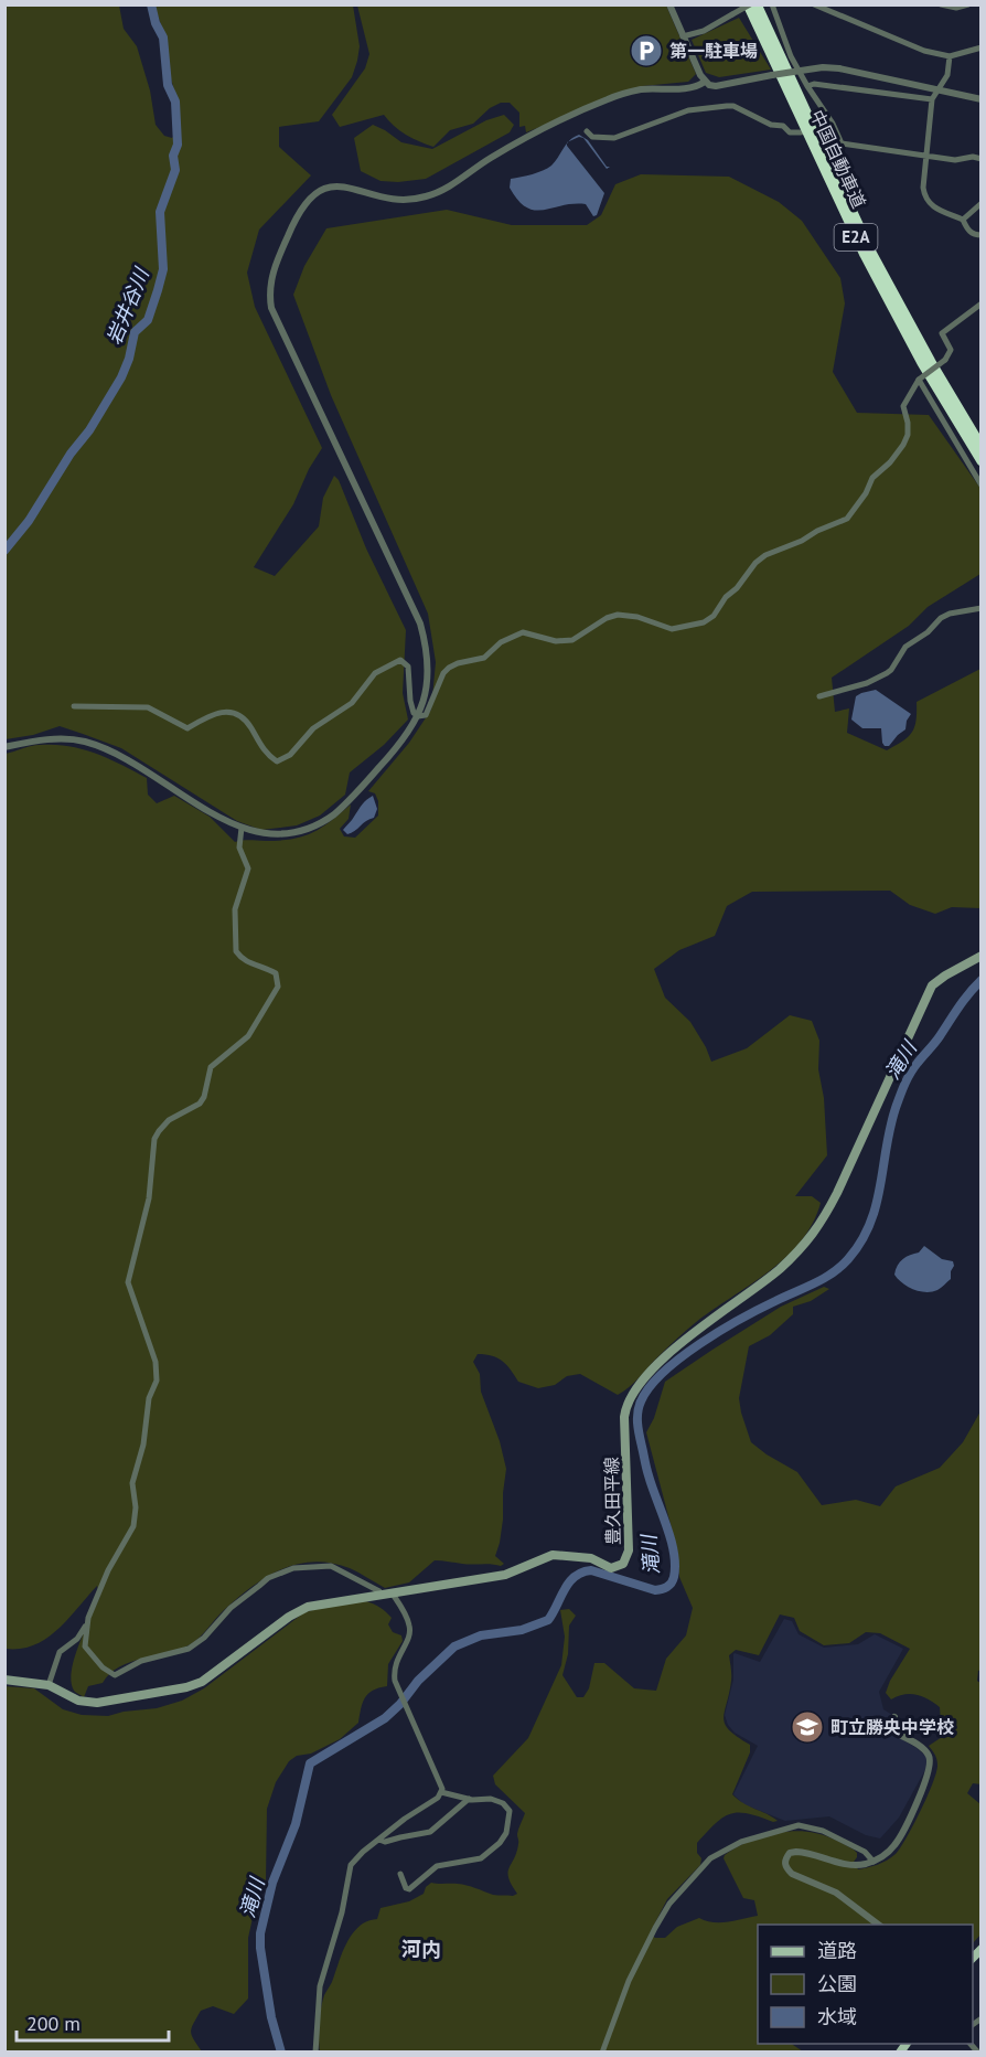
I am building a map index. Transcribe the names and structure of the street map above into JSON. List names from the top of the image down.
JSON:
{
  "streets": {
    "highway": ["中国自動車道", "E2A"],
    "main road": ["豊久田平線"]
  },
  "districts": ["河内"],
  "water": ["岩井谷川", "滝川"],
  "places": {
    "parking": ["第一駐車場"],
    "school or university": ["町立勝央中学校"]
  },
  "legend": ["道路", "公園", "水域"],
  "scale_bar": "200 m"
}
